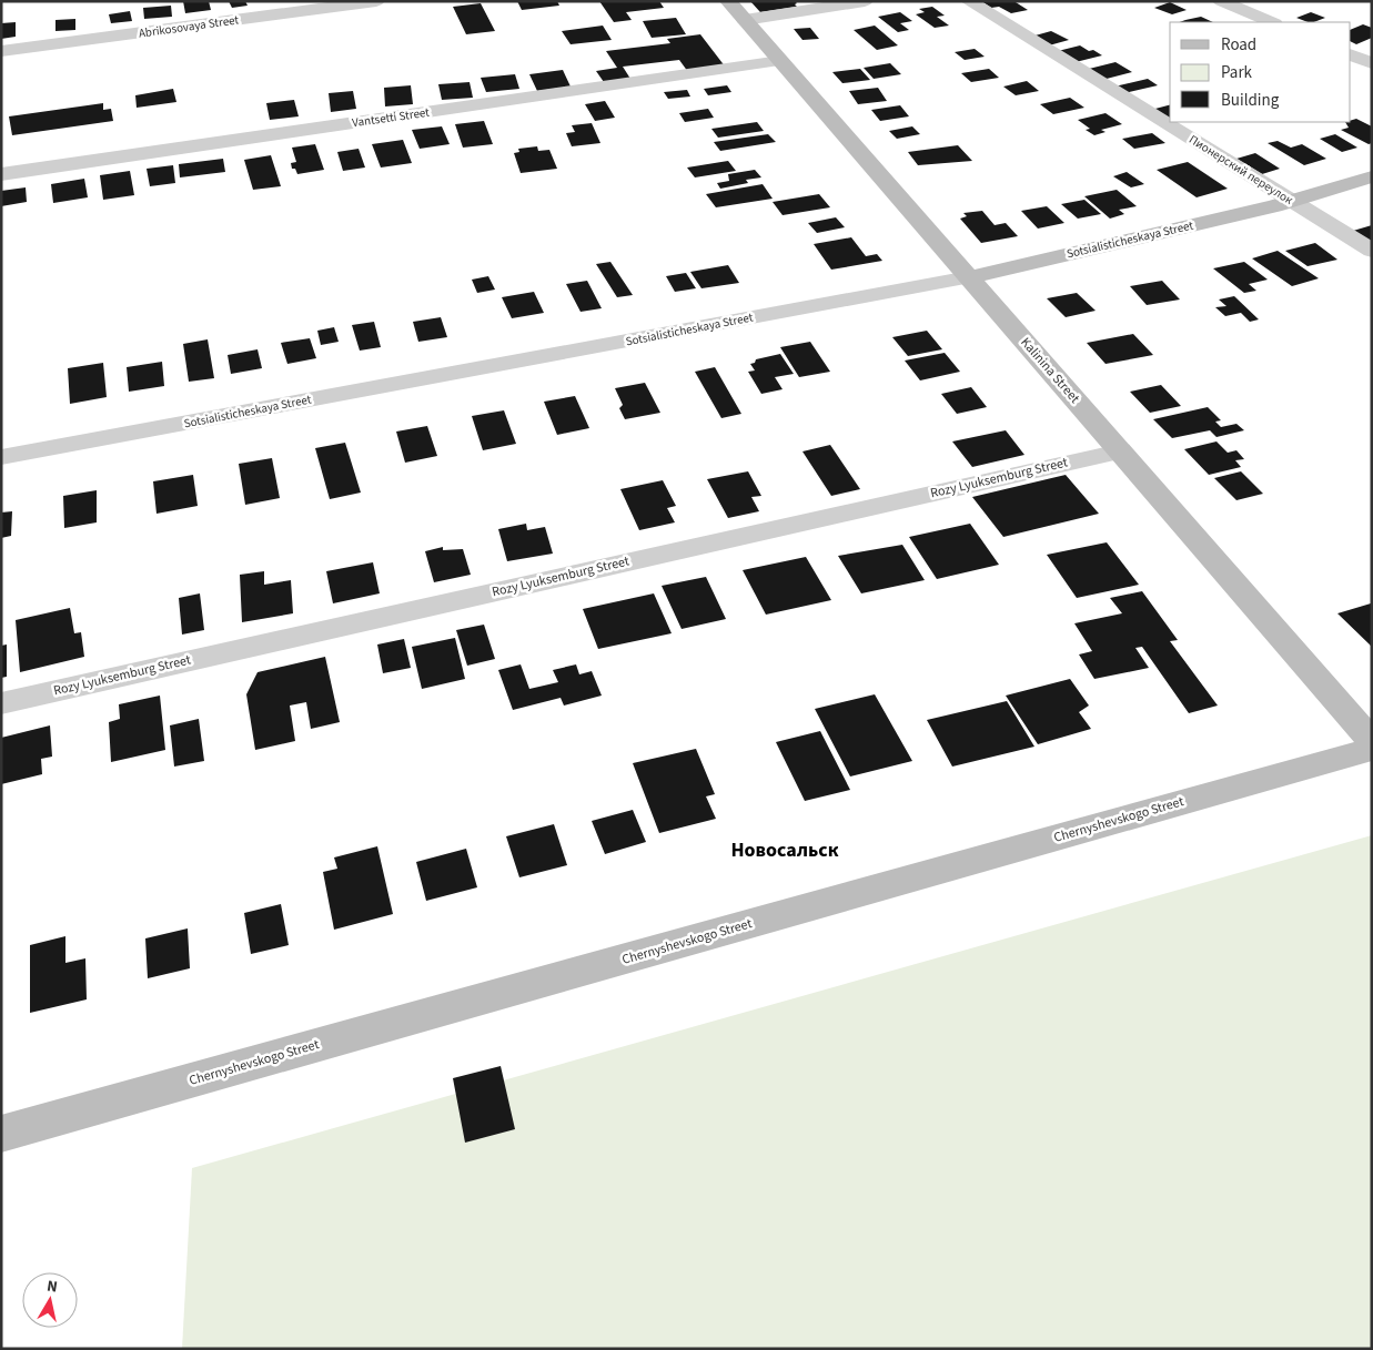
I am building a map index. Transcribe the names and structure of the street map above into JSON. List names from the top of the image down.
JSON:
{
  "streets": {
    "street": [
      "Abrikosovaya Street",
      "Vantsetti Street",
      "Пионерский переулок",
      "Sotsialisticheskaya Street",
      "Kalinina Street",
      "Rozy Lyuksemburg Street",
      "Chernyshevskogo Street"
    ]
  },
  "crossings": [
    ["Vantsetti Street", "Kalinina Street"],
    ["Пионерский переулок", "Sotsialisticheskaya Street"],
    ["Sotsialisticheskaya Street", "Kalinina Street"],
    ["Kalinina Street", "Rozy Lyuksemburg Street"]
  ],
  "districts": ["Новосальск"],
  "legend": ["Road", "Park", "Building"],
  "north": "top"
}
